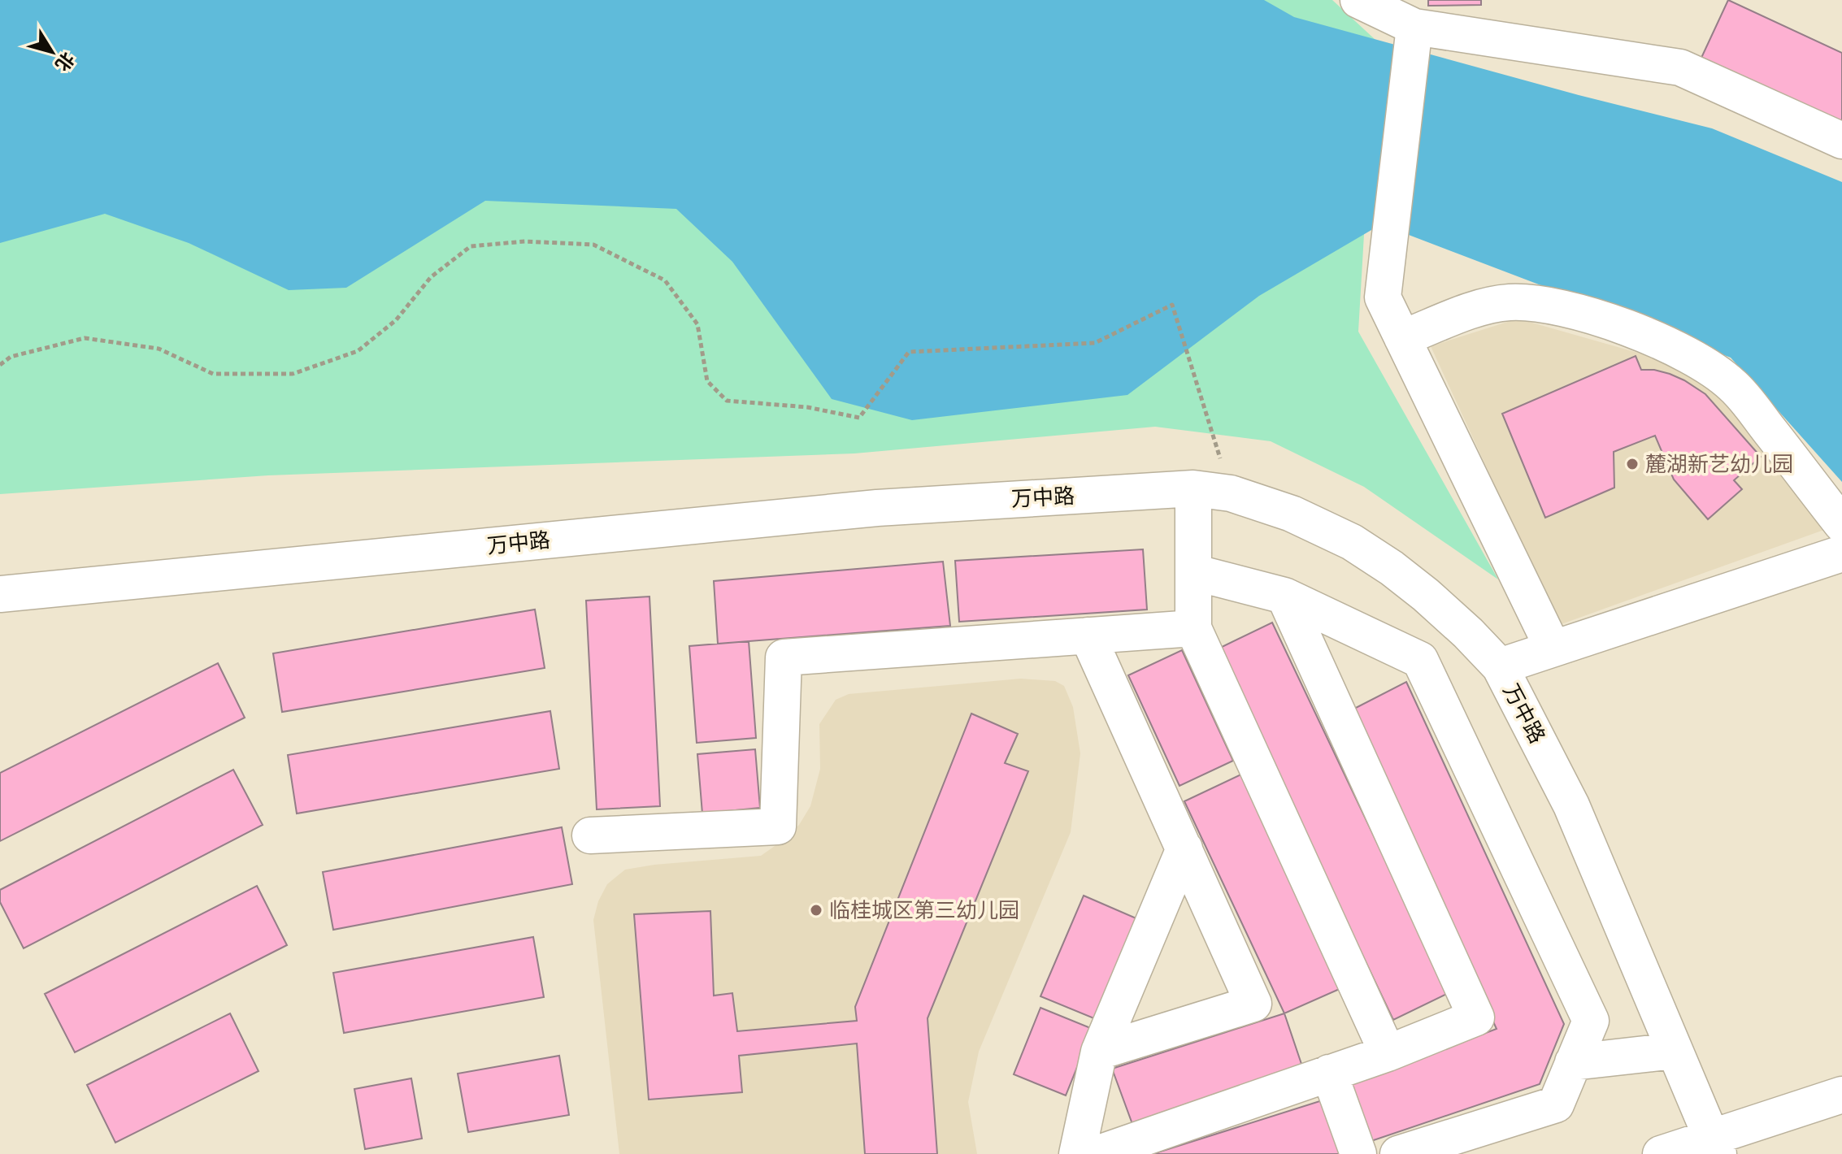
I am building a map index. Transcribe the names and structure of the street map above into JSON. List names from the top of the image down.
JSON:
{
  "streets": {
    "street": ["万中路"]
  },
  "places": ["麓湖新艺幼儿园", "临桂城区第三幼儿园"],
  "north": "bottom right"
}
